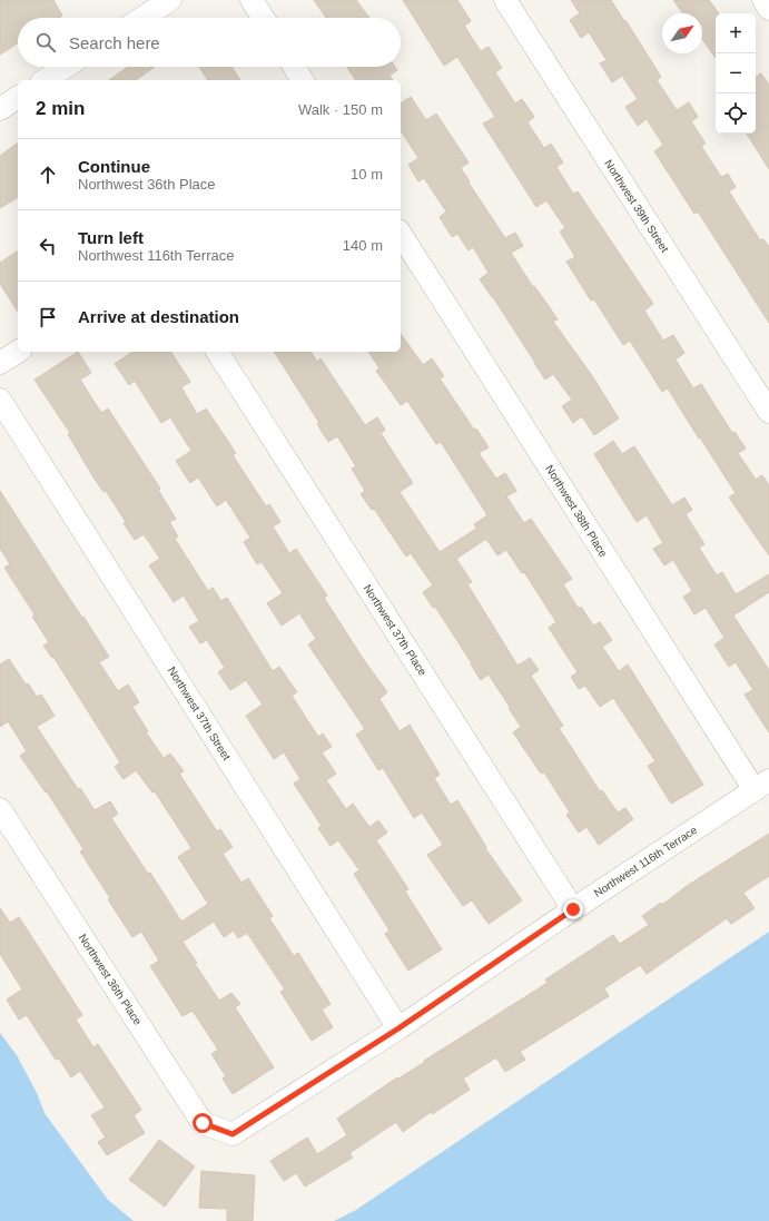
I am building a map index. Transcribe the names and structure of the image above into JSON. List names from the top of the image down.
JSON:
{
  "streets": {
    "street": [
      "Northwest 39th Street",
      "Northwest 38th Place",
      "Northwest 37th Place",
      "Northwest 37th Street",
      "Northwest 116th Terrace",
      "Northwest 36th Place"
    ]
  },
  "crossings": [
    ["Northwest 38th Place", "Northwest 116th Terrace"],
    ["Northwest 37th Place", "Northwest 116th Terrace"],
    ["Northwest 37th Street", "Northwest 116th Terrace"],
    ["Northwest 116th Terrace", "Northwest 36th Place"]
  ],
  "north": "top right",
  "page": {
    "map_buttons": ["+", "−"],
    "search": "Search here",
    "heading": ["2 min", "Walk · 150 m"],
    "list": [
      ["Continue", "Northwest 36th Place", "10 m"],
      ["Turn left", "Northwest 116th Terrace", "140 m"],
      "Arrive at destination"
    ]
  }
}
